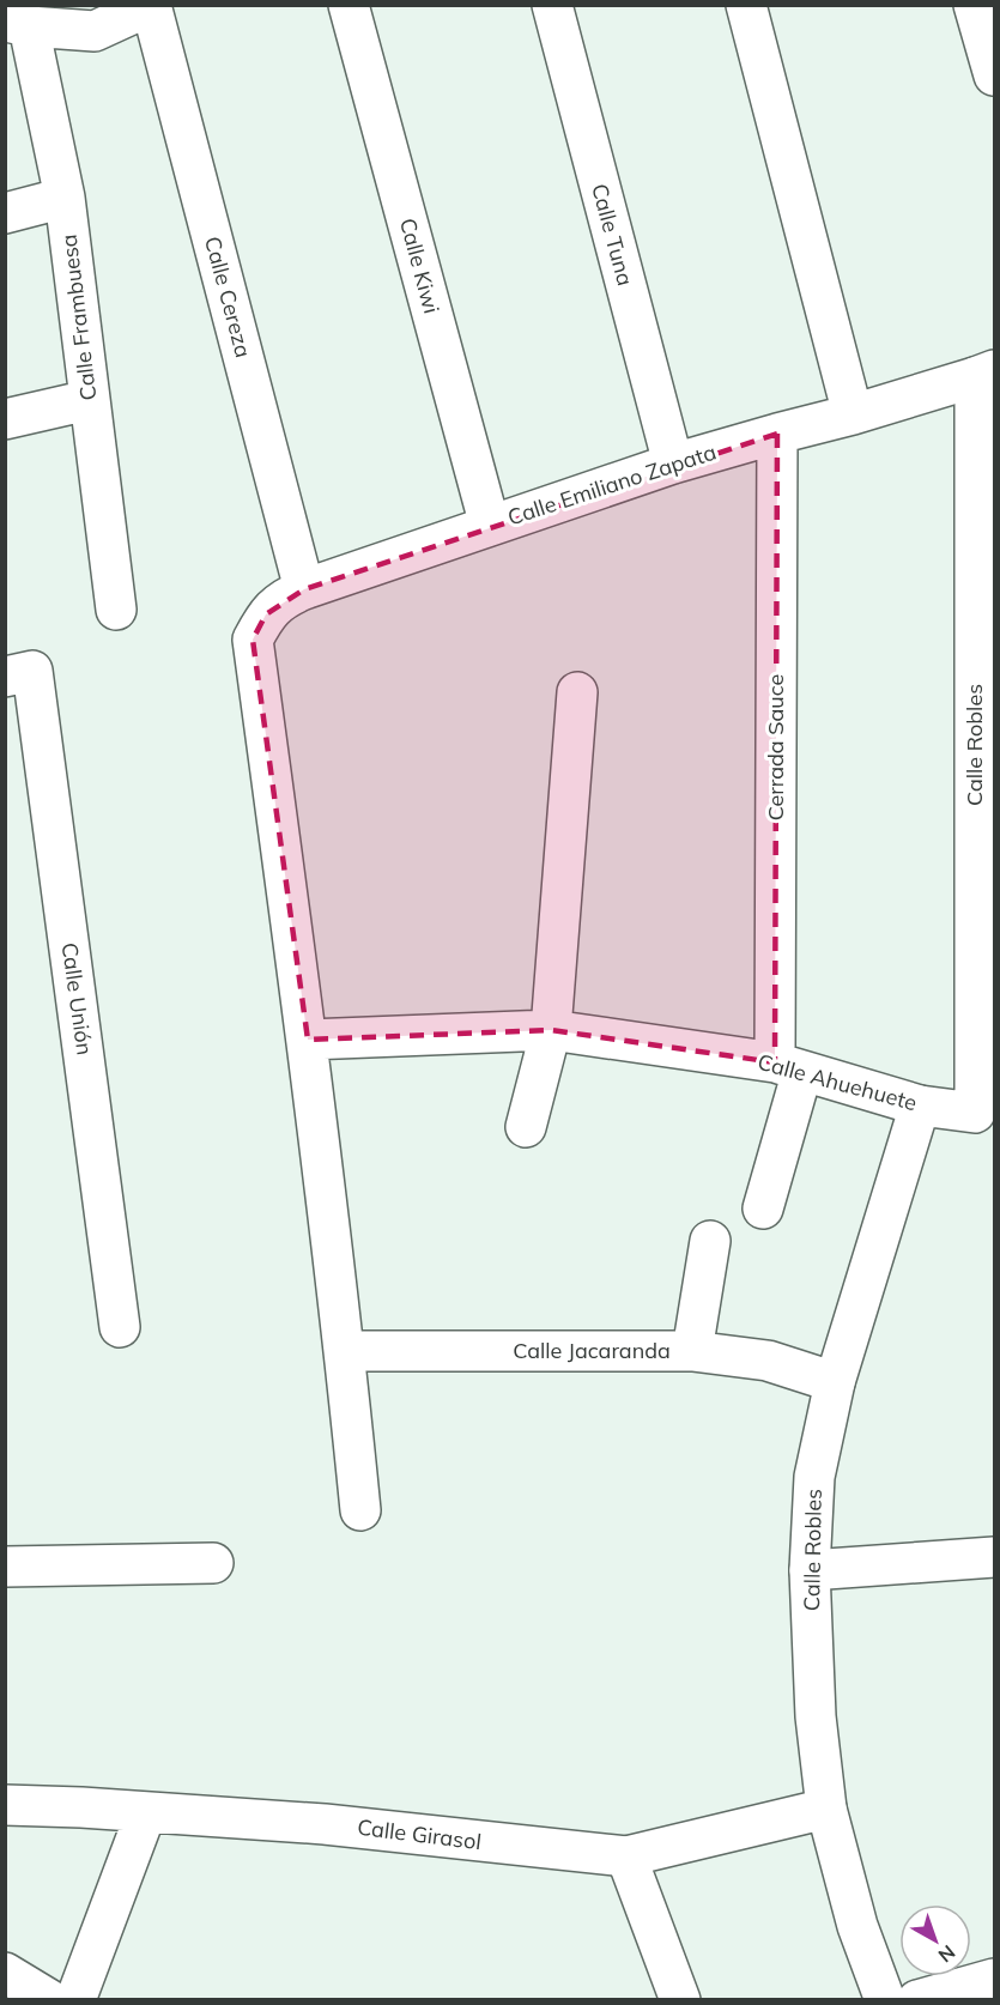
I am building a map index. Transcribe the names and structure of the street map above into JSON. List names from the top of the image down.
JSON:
{
  "streets": {
    "street": [
      "Calle Tuna",
      "Calle Kiwi",
      "Calle Cereza",
      "Calle Frambuesa",
      "Calle Emiliano Zapata",
      "Calle Robles",
      "Cerrada Sauce",
      "Calle Unión",
      "Calle Ahuehuete",
      "Calle Jacaranda",
      "Calle Girasol"
    ]
  },
  "crossings": [
    ["Calle Tuna", "Calle Emiliano Zapata"],
    ["Calle Kiwi", "Calle Emiliano Zapata"],
    ["Calle Cereza", "Calle Emiliano Zapata"],
    ["Calle Emiliano Zapata", "Calle Robles"],
    ["Calle Emiliano Zapata", "Cerrada Sauce"],
    ["Calle Emiliano Zapata", "Calle Ahuehuete"],
    ["Calle Robles", "Calle Ahuehuete"],
    ["Calle Robles", "Calle Jacaranda"],
    ["Calle Robles", "Calle Girasol"],
    ["Cerrada Sauce", "Calle Ahuehuete"]
  ],
  "north": "bottom right"
}
